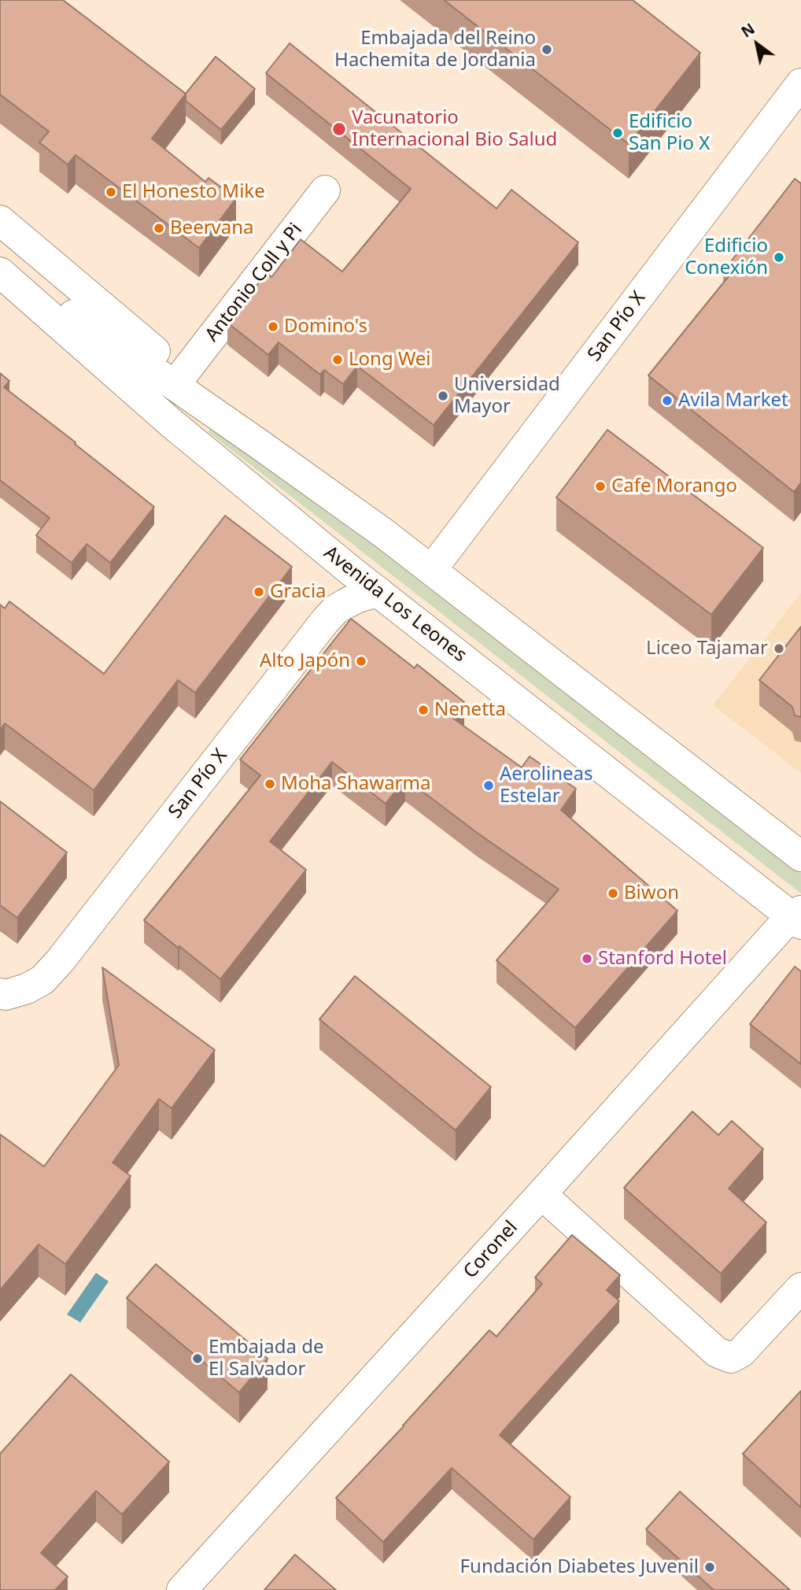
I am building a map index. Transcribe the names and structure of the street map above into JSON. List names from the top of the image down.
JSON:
{
  "streets": {
    "main road": [
      "Antonio Coll y Pi",
      "San Pío X",
      "Avenida Los Leones",
      "Coronel"
    ]
  },
  "crossings": [
    ["San Pío X", "Avenida Los Leones"],
    ["Avenida Los Leones", "Coronel"]
  ],
  "places": [
    "Embajada del Reino Hachemita de Jordania",
    "Vacunatorio Internacional Bio Salud",
    "Edificio San Pio X",
    "El Honesto Mike",
    "Beervana",
    "Edificio Conexión",
    "Domino's",
    "Long Wei",
    "Universidad Mayor",
    "Avila Market",
    "Cafe Morango",
    "Gracia",
    "Liceo Tajamar",
    "Alto Japón",
    "Nenetta",
    "Moha Shawarma",
    "Aerolineas Estelar",
    "Biwon",
    "Stanford Hotel",
    "Embajada de El Salvador",
    "Fundación Diabetes Juvenil"
  ],
  "north": "top left"
}
